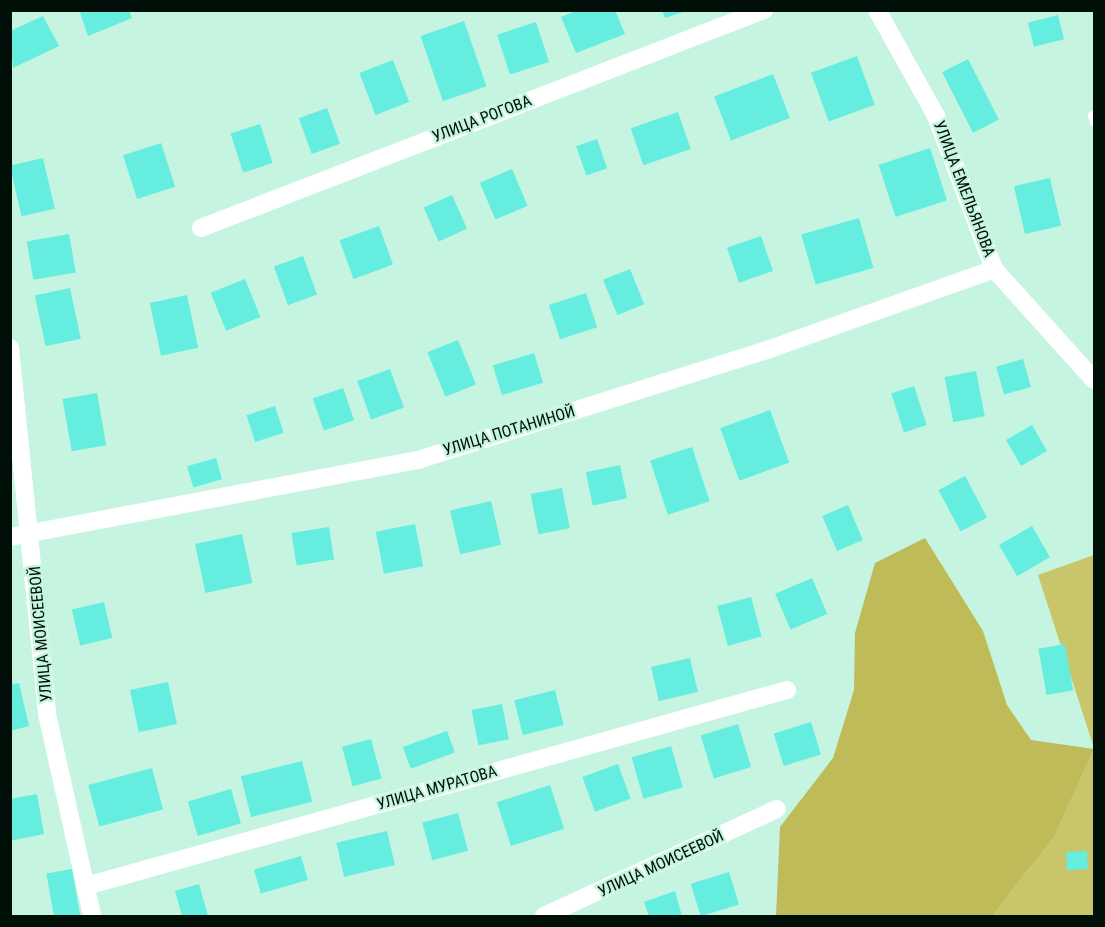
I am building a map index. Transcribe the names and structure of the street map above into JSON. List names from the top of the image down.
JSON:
{
  "streets": {
    "street": [
      "УЛИЦА РОГОВА",
      "УЛИЦА ЕМЕЛЬЯНОВА",
      "УЛИЦА ПОТАНИНОЙ",
      "УЛИЦА МОИСЕЕВОЙ",
      "УЛИЦА МУРАТОВА"
    ]
  },
  "crossings": [
    ["УЛИЦА ЕМЕЛЬЯНОВА", "УЛИЦА ПОТАНИНОЙ"],
    ["УЛИЦА ПОТАНИНОЙ", "УЛИЦА МОИСЕЕВОЙ"],
    ["УЛИЦА МОИСЕЕВОЙ", "УЛИЦА МУРАТОВА"]
  ]
}
